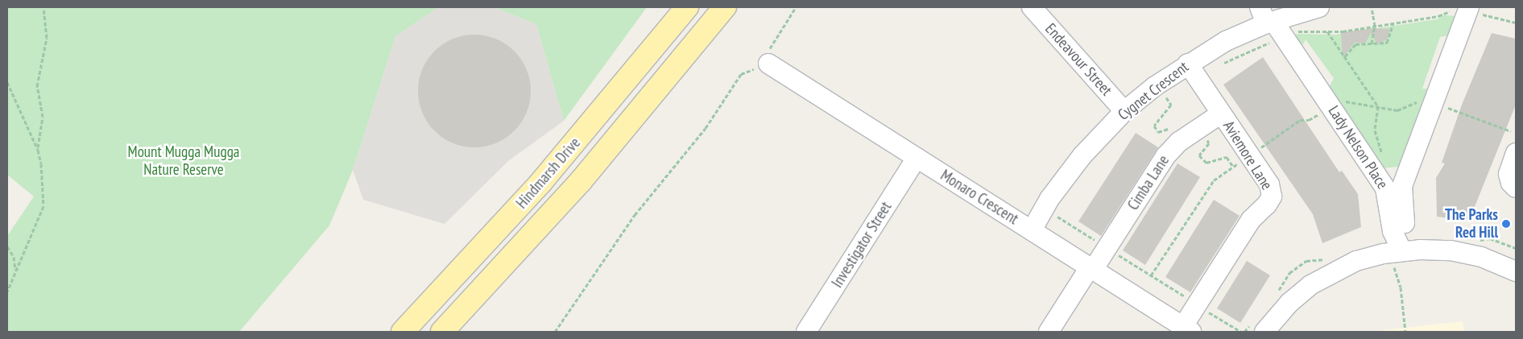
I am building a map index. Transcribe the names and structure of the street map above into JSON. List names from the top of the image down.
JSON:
{
  "streets": {
    "main road": ["Hindmarsh Drive"],
    "street": [
      "Endeavour Street",
      "Cygnet Crescent",
      "Lady Nelson Place",
      "Aviemore Lane",
      "Cimba Lane",
      "Monaro Crescent",
      "Investigator Street"
    ]
  },
  "crossings": [
    ["Endeavour Street", "Cygnet Crescent"],
    ["Cygnet Crescent", "Lady Nelson Place"],
    ["Cygnet Crescent", "Aviemore Lane"],
    ["Cygnet Crescent", "Monaro Crescent"],
    ["Aviemore Lane", "Cimba Lane"],
    ["Aviemore Lane", "Monaro Crescent"],
    ["Cimba Lane", "Monaro Crescent"],
    ["Monaro Crescent", "Investigator Street"]
  ],
  "parks": ["Mount Mugga Mugga Nature Reserve"],
  "places": ["The Parks Red Hill"]
}
